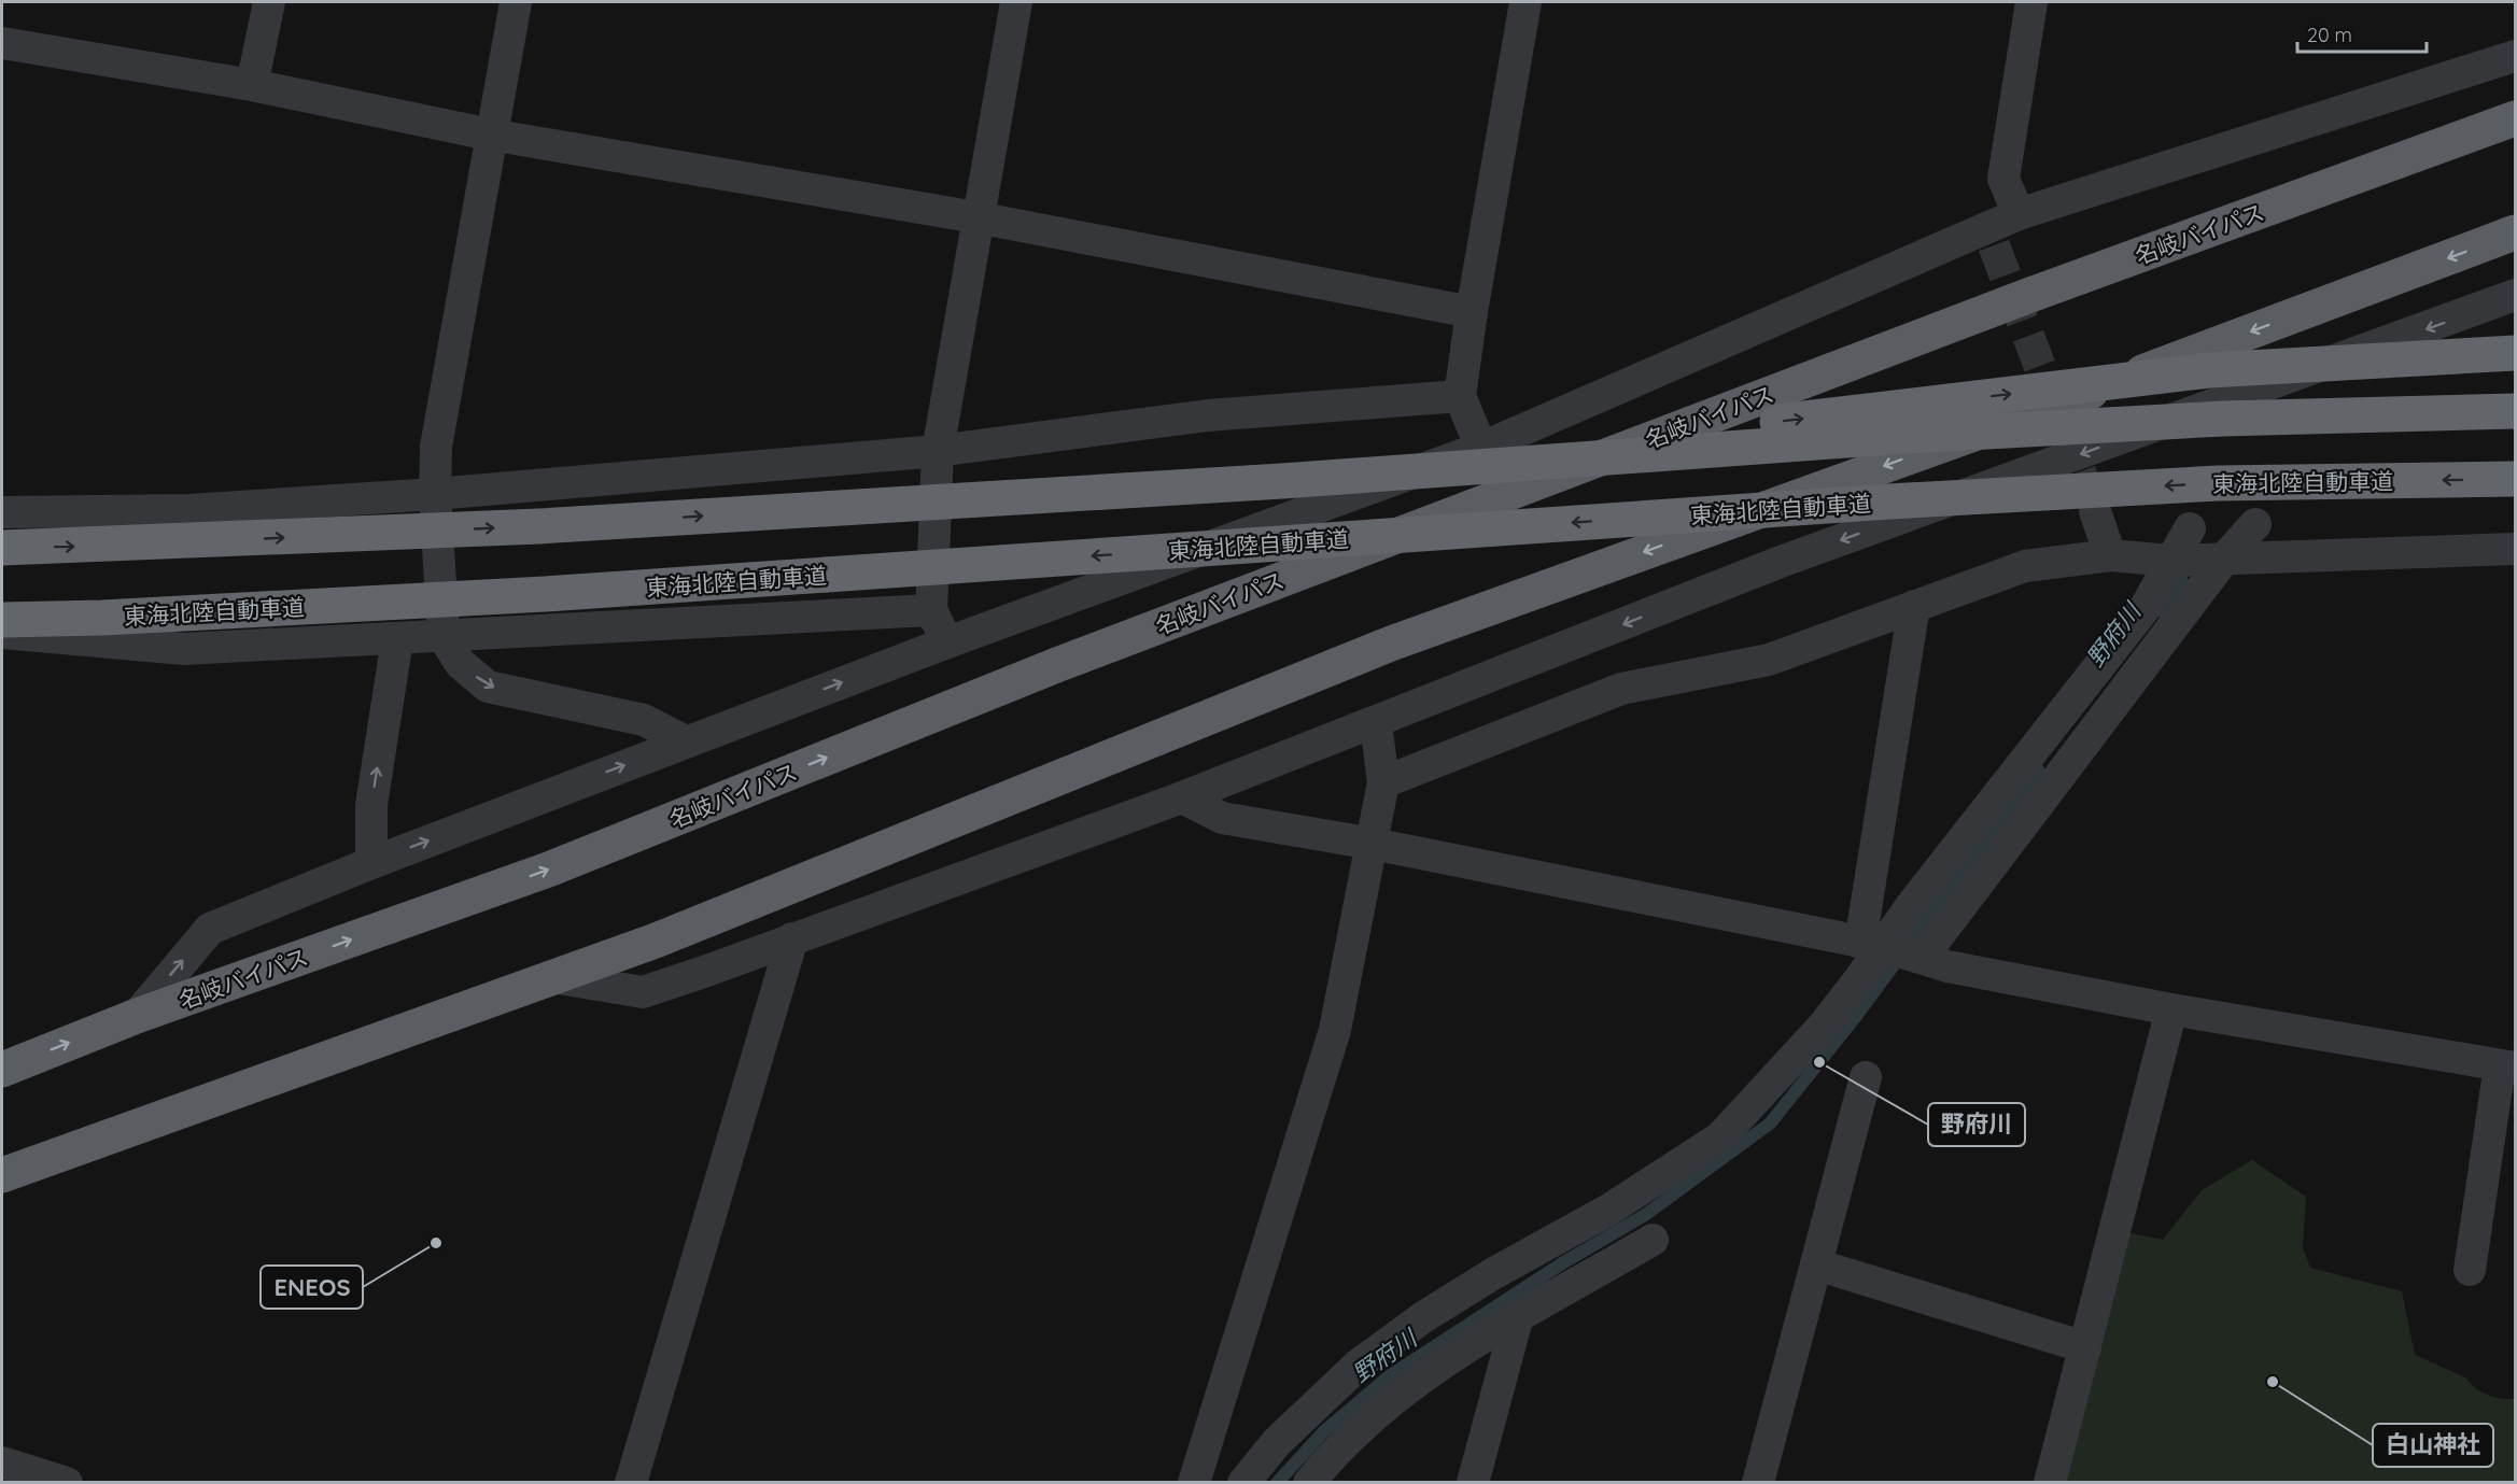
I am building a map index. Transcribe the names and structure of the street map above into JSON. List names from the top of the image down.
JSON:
{
  "streets": {
    "highway": ["名岐バイパス", "東海北陸自動車道"]
  },
  "water": ["野府川"],
  "places": ["野府川", "ENEOS", "白山神社"],
  "scale_bar": "20 m"
}
